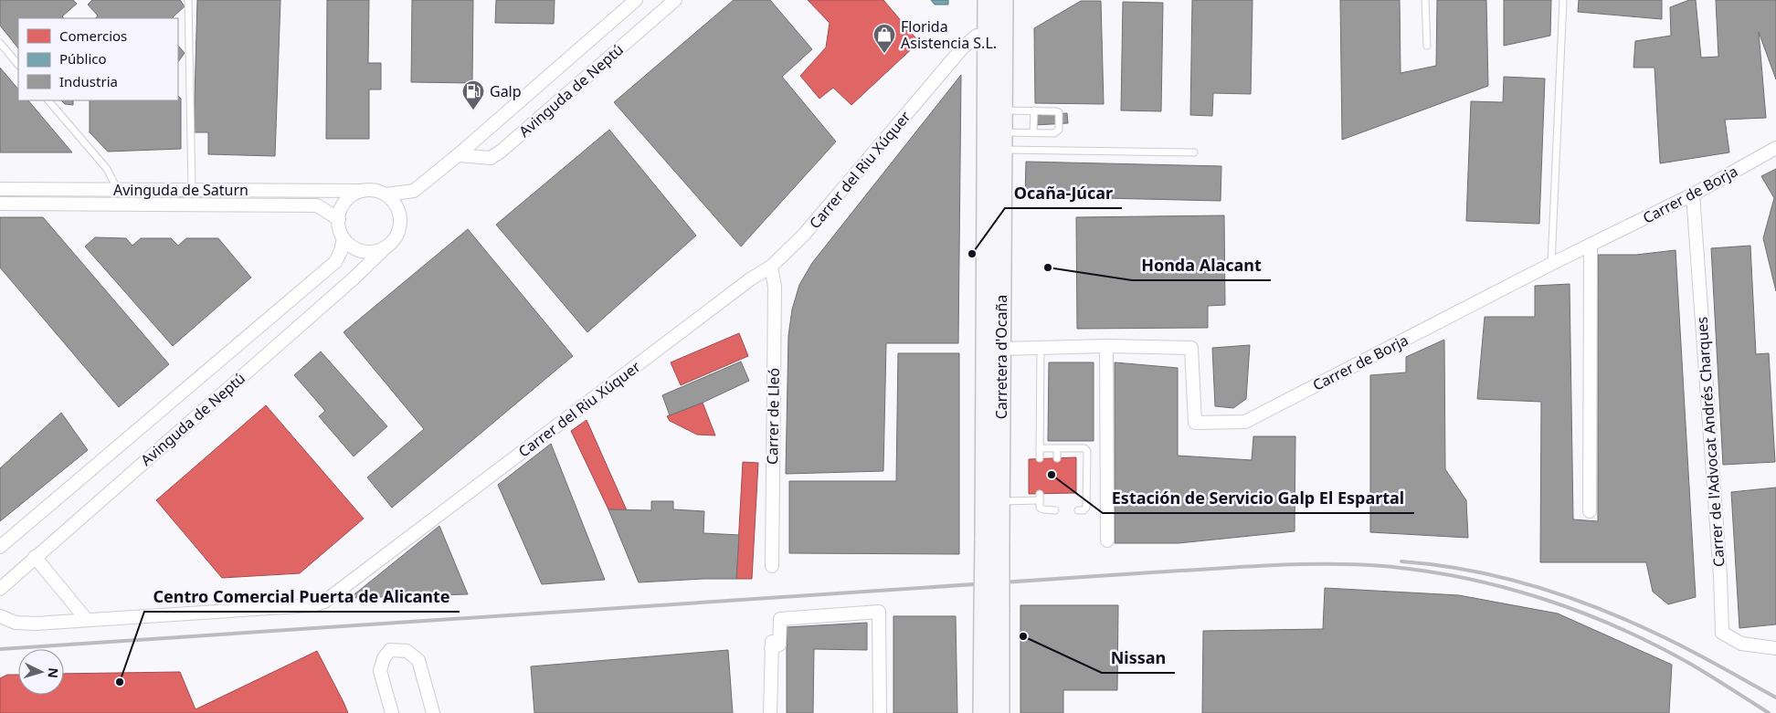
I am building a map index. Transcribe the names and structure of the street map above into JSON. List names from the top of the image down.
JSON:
{
  "streets": {
    "main road": ["Carretera d'Ocaña"],
    "street": [
      "Avinguda de Neptú",
      "Carrer del Riu Xúquer",
      "Avinguda de Saturn",
      "Carrer de Borja",
      "Carrer de Lleó",
      "Carrer de l'Advocat Andrés Charques"
    ]
  },
  "crossings": [
    ["Avinguda de Neptú", "Avinguda de Saturn"],
    ["Carrer del Riu Xúquer", "Carretera d'Ocaña"],
    ["Carrer del Riu Xúquer", "Carrer de Lleó"],
    ["Carrer de Borja", "Carretera d'Ocaña"],
    ["Carrer de Borja", "Carrer de l'Advocat Andrés Charques"]
  ],
  "places": {
    "shop": ["Florida Asistencia S.L."],
    "fuel station": ["Galp"],
    "other": [
      "Ocaña-Júcar",
      "Honda Alacant",
      "Estación de Servicio Galp El Espartal",
      "Nissan",
      "Centro Comercial Puerta de Alicante"
    ]
  },
  "legend": ["Comercios", "Público", "Industria"],
  "north": "right"
}
